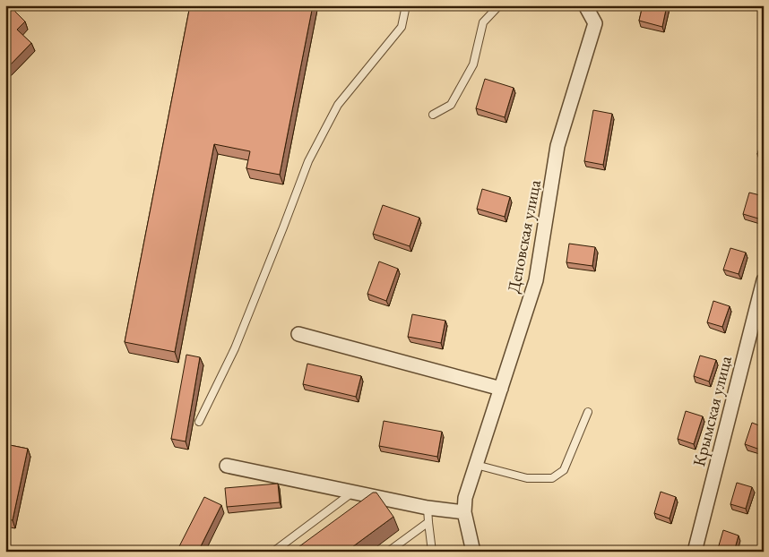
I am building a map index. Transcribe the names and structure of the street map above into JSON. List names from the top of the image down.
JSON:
{
  "streets": {
    "street": ["Деповская улица", "Крымская улица"]
  }
}
